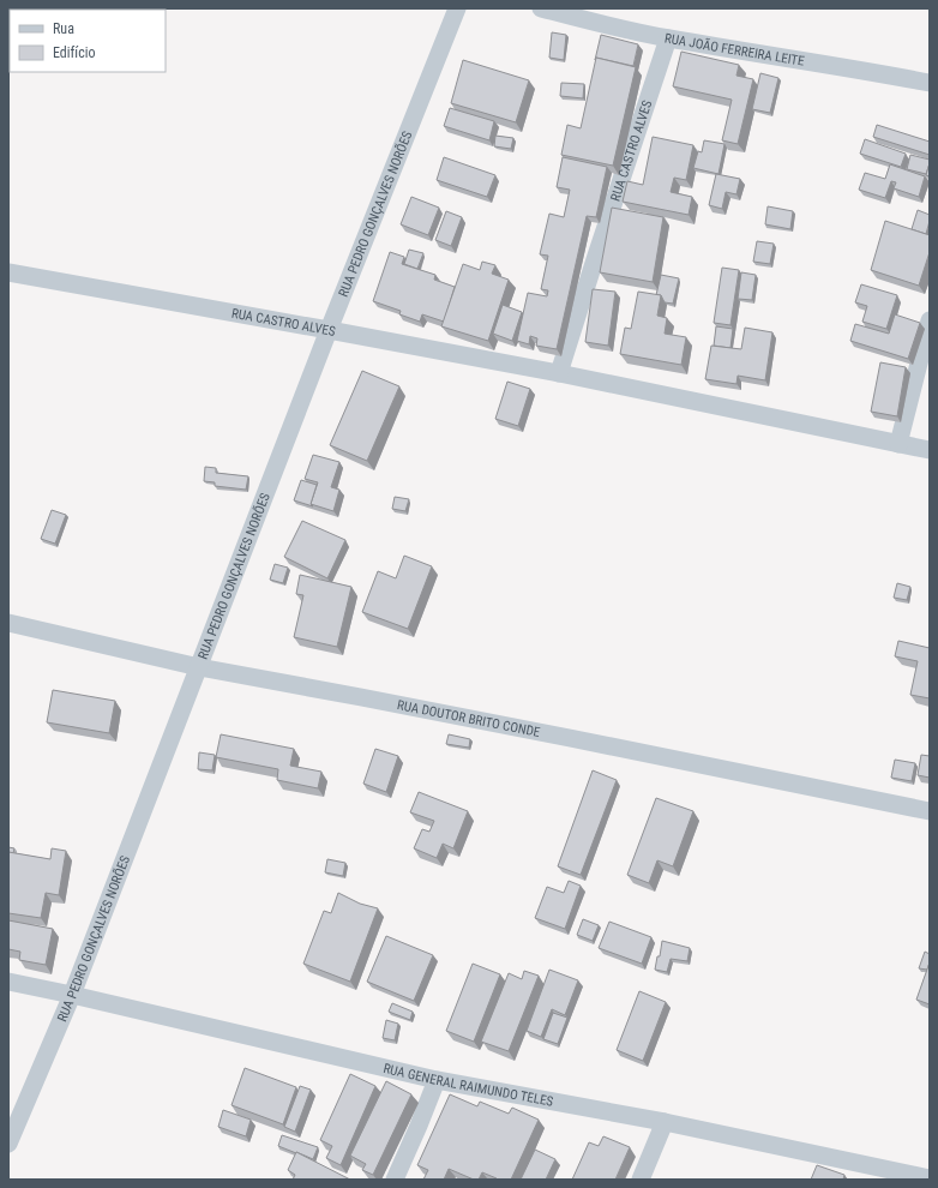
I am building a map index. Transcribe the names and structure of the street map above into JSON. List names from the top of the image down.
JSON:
{
  "streets": {
    "street": [
      "RUA JOÃO FERREIRA LEITE",
      "RUA CASTRO ALVES",
      "RUA PEDRO GONÇALVES NORÕES",
      "RUA DOUTOR BRITO CONDE",
      "RUA GENERAL RAIMUNDO TELES"
    ]
  },
  "crossings": [
    ["RUA JOÃO FERREIRA LEITE", "RUA CASTRO ALVES"],
    ["RUA CASTRO ALVES", "RUA PEDRO GONÇALVES NORÕES"],
    ["RUA PEDRO GONÇALVES NORÕES", "RUA DOUTOR BRITO CONDE"],
    ["RUA PEDRO GONÇALVES NORÕES", "RUA GENERAL RAIMUNDO TELES"]
  ],
  "legend": ["Rua", "Edifício"]
}
